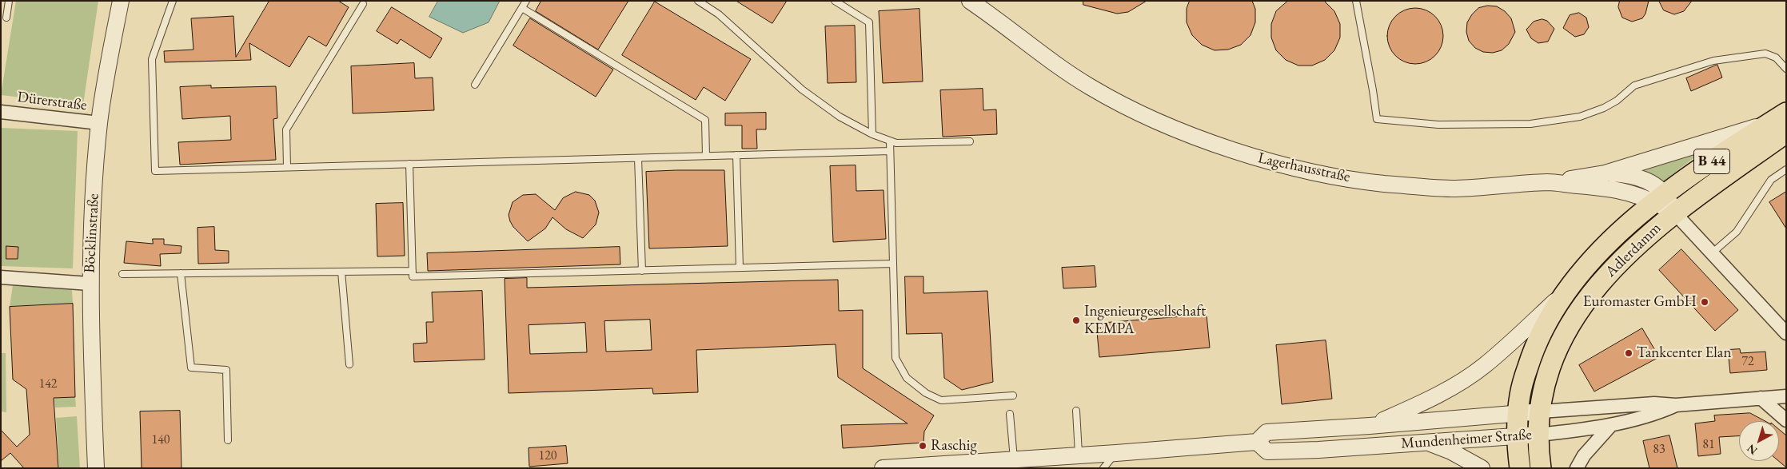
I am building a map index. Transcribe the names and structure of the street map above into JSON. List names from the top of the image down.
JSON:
{
  "streets": {
    "main road": ["B 44", "Adlerdamm"],
    "street": [
      "Dürerstraße",
      "Lagerhausstraße",
      "Böcklinstraße",
      "Mundenheimer Straße"
    ]
  },
  "crossings": [
    ["Dürerstraße", "Böcklinstraße"],
    ["B 44", "Lagerhausstraße"],
    ["B 44", "Adlerdamm"],
    ["B 44", "Mundenheimer Straße"],
    ["Lagerhausstraße", "Adlerdamm"],
    ["Adlerdamm", "Mundenheimer Straße"]
  ],
  "places": [
    "Euromaster GmbH",
    "Ingenieurgesellschaft KEMPA",
    "Tankcenter Elan",
    "Raschig"
  ],
  "house_numbers": [
    "72",
    "142",
    "140",
    "81",
    "83",
    "120"
  ],
  "north": "bottom left"
}
